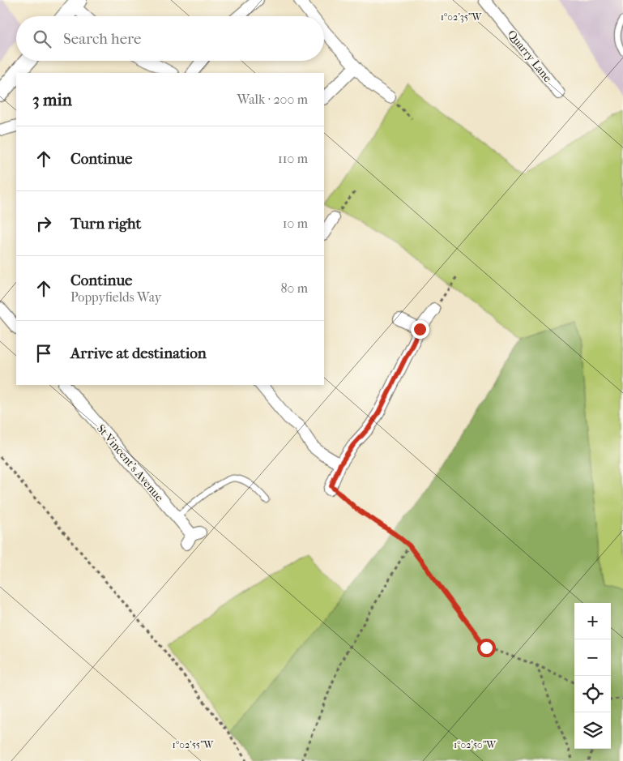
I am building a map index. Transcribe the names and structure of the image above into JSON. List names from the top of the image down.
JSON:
{
  "streets": {
    "street": ["Quarry Lane", "St Vincent's Avenue"]
  },
  "page": {
    "search": "Search here",
    "heading": ["3 min", "Walk · 200 m"],
    "list": [
      ["Continue", "110 m"],
      ["Turn right", "10 m"],
      ["Continue", "Poppyfields Way", "80 m"],
      "Arrive at destination"
    ],
    "map_buttons": ["+", "−"]
  },
  "coordinates": ["1°02'35\"W", "1°02'55\"W", "1°02'50\"W"]
}
